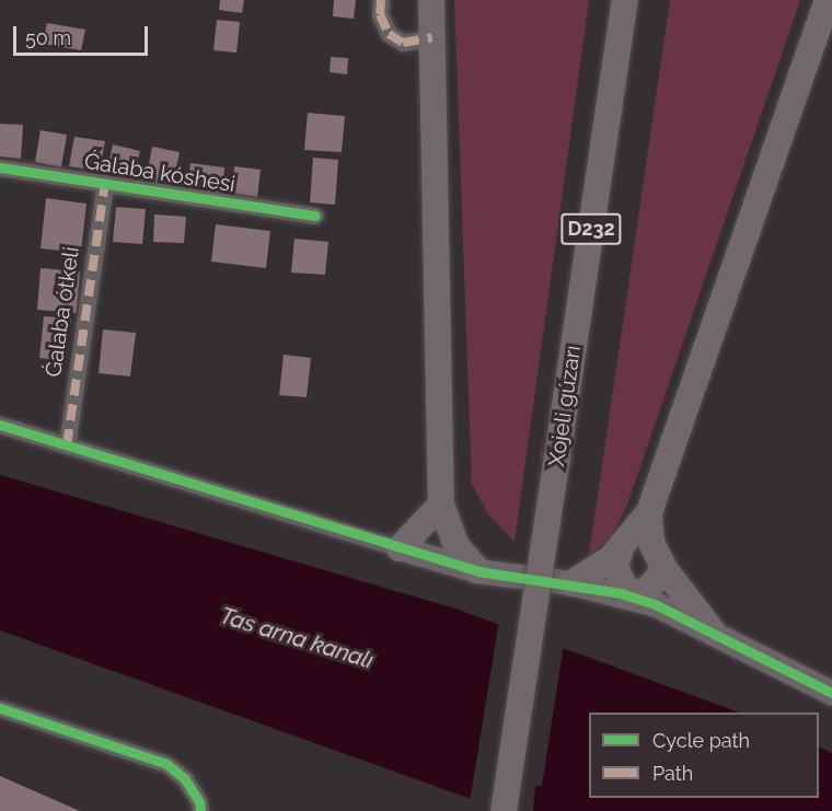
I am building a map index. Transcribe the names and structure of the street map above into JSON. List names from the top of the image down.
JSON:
{
  "streets": {
    "main road": ["D232", "Xojeli gúzarı"],
    "street": ["Ǵalaba kóshesi", "Ǵalaba ótkeli"]
  },
  "crossings": [
    ["Ǵalaba kóshesi", "Ǵalaba ótkeli"]
  ],
  "water": ["Tas arna kanalı"],
  "legend": ["Cycle path", "Path"],
  "scale_bar": "50 m"
}
